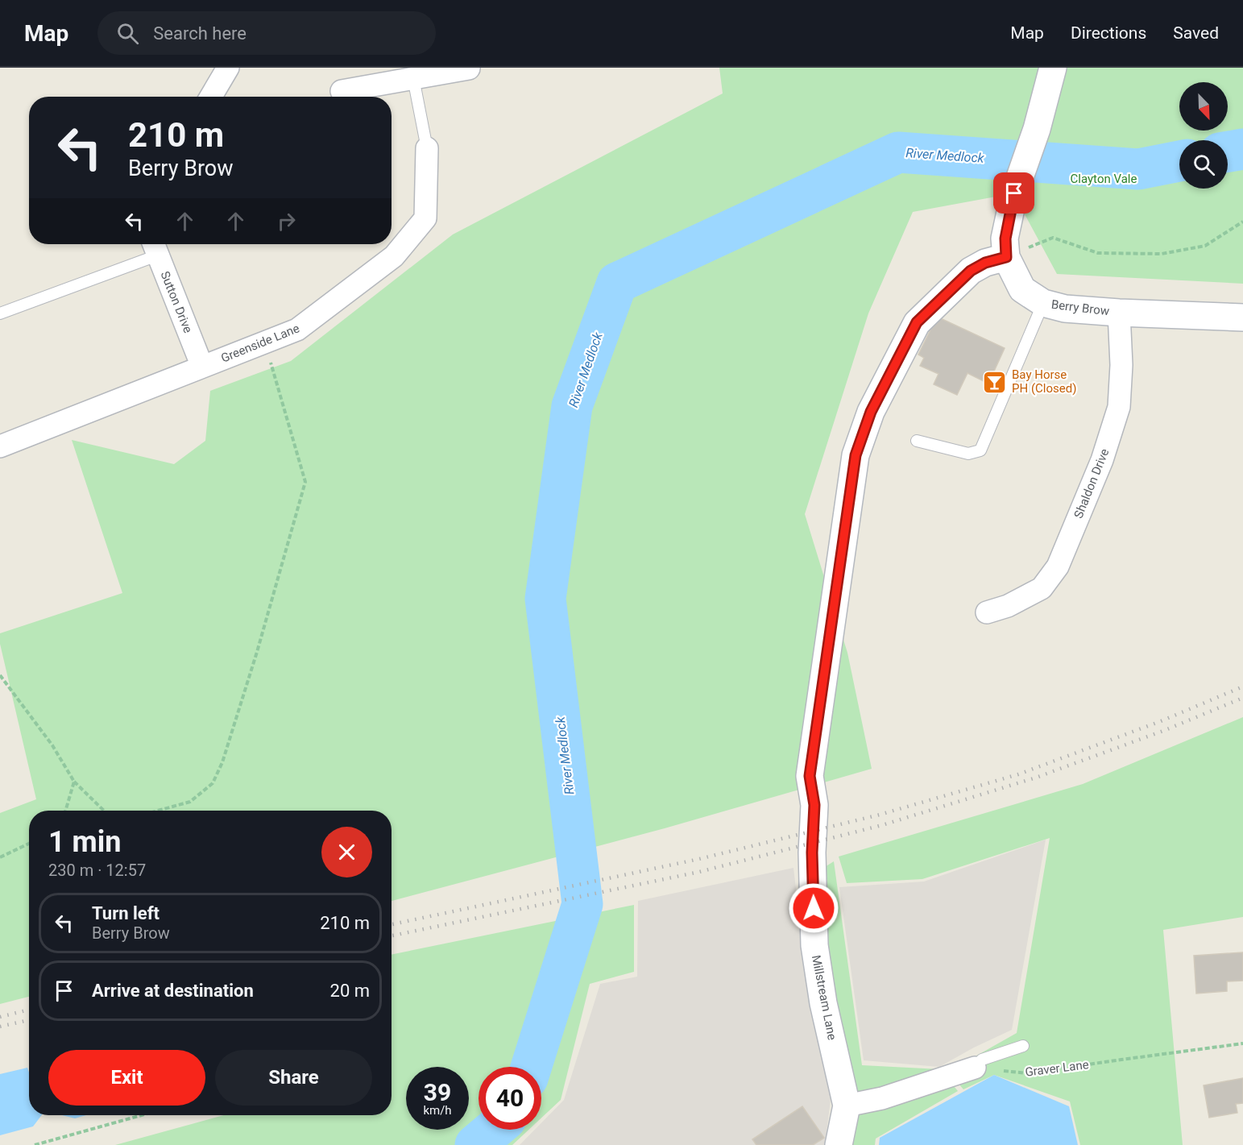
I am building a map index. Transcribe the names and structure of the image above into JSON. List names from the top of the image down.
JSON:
{
  "streets": {
    "street": [
      "Sutton Drive",
      "Berry Brow",
      "Greenside Lane",
      "Shaldon Drive",
      "Millstream Lane"
    ],
    "path": ["Graver Lane"]
  },
  "crossings": [
    ["Sutton Drive", "Greenside Lane"],
    ["Berry Brow", "Shaldon Drive"],
    ["Berry Brow", "Millstream Lane"]
  ],
  "water": ["River Medlock"],
  "parks": ["Clayton Vale"],
  "places": {
    "bar": ["Bay Horse PH (Closed)"]
  },
  "north": "bottom right",
  "page": {
    "header": "Map",
    "search": "Search here",
    "nav": ["Map", "Directions", "Saved"],
    "turn": ["210 m", "Berry Brow"],
    "heading": ["1 min", "230 m · 12:57"],
    "list": [
      {
        "name": "Turn left",
        "note": "Berry Brow",
        "value": "210 m"
      },
      {
        "name": "Arrive at destination",
        "value": "20 m"
      }
    ],
    "buttons": ["Exit", "Share"],
    "speed": "39 km/h",
    "limit": "40"
  }
}
